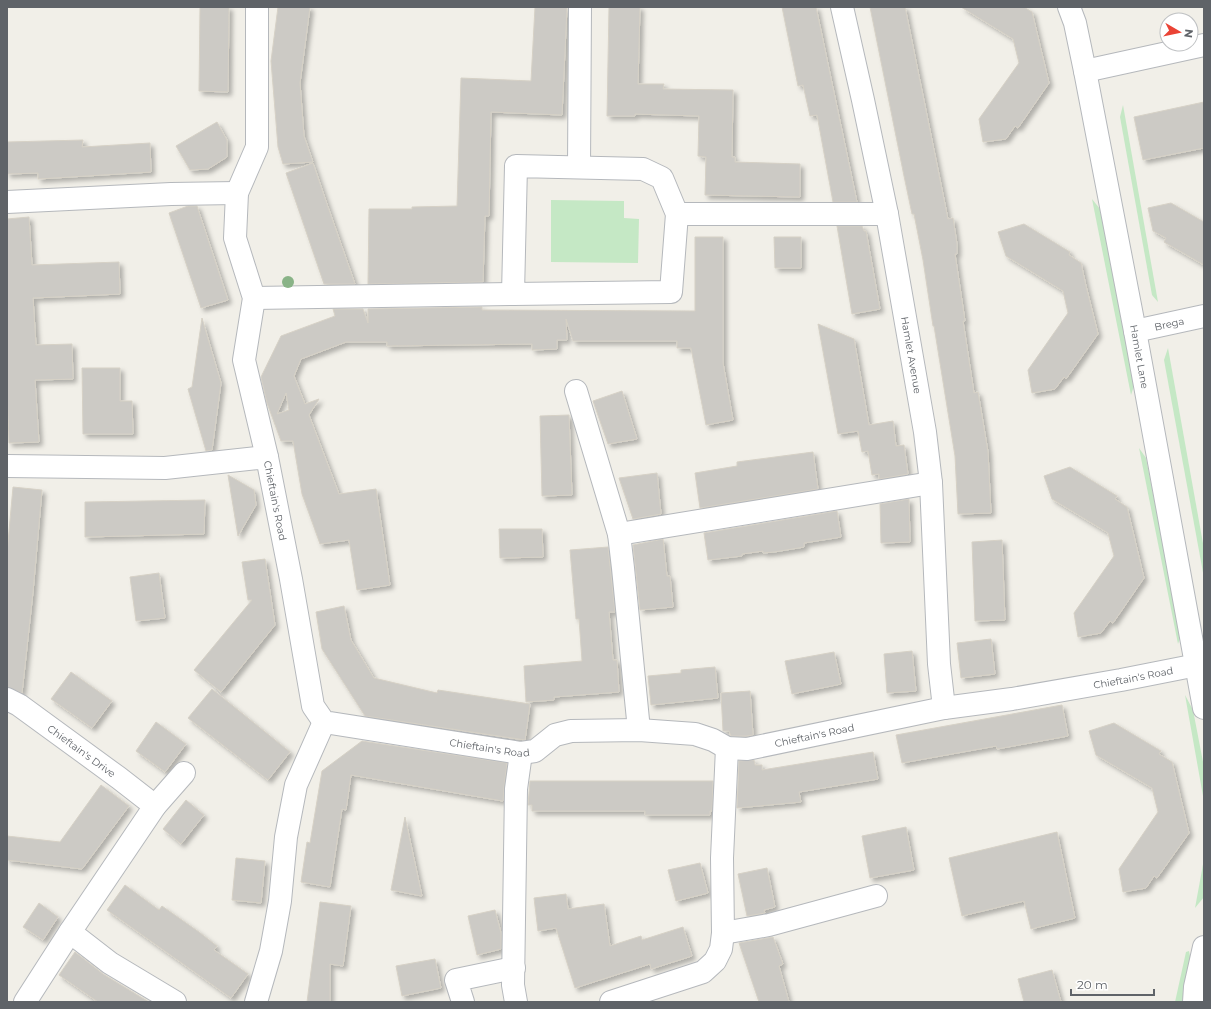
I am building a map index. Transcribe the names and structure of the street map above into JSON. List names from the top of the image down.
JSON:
{
  "streets": {
    "street": [
      "Brega",
      "Hamlet Avenue",
      "Hamlet Lane",
      "Chieftain's Road",
      "Chieftain's Drive"
    ]
  },
  "crossings": [
    ["Brega", "Hamlet Lane"],
    ["Hamlet Avenue", "Chieftain's Road"],
    ["Hamlet Lane", "Chieftain's Road"]
  ],
  "scale_bar": "20 m",
  "north": "right"
}
